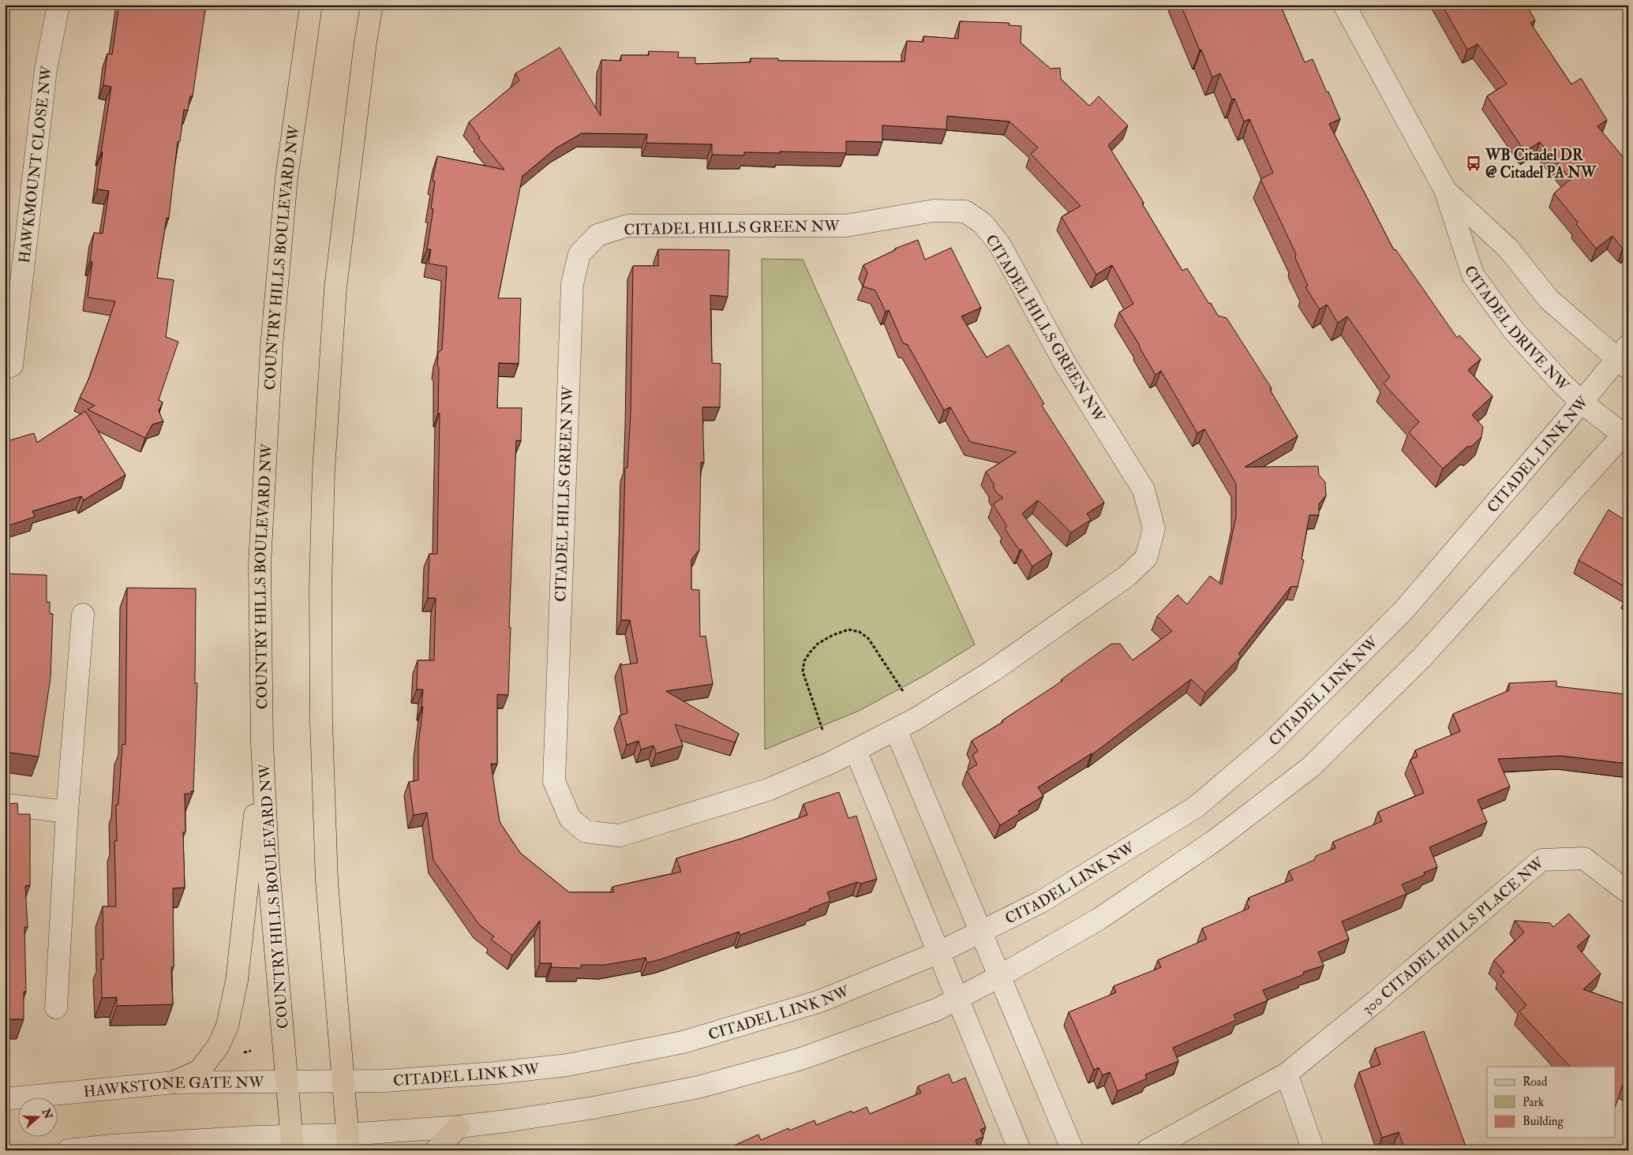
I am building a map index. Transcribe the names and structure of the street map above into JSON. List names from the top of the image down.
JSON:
{
  "streets": {
    "main road": ["COUNTRY HILLS BOULEVARD NW"],
    "street": [
      "HAWKMOUNT CLOSE NW",
      "CITADEL HILLS GREEN NW",
      "CITADEL DRIVE NW",
      "CITADEL LINK NW",
      "300 CITADEL HILLS PLACE NW",
      "HAWKSTONE GATE NW"
    ]
  },
  "crossings": [
    ["COUNTRY HILLS BOULEVARD NW", "HAWKSTONE GATE NW"],
    ["CITADEL DRIVE NW", "CITADEL LINK NW"],
    ["CITADEL LINK NW", "HAWKSTONE GATE NW"]
  ],
  "places": {
    "bus stop": ["WB Citadel DR @ Citadel PA NW"]
  },
  "legend": ["Road", "Park", "Building"],
  "north": "right"
}
